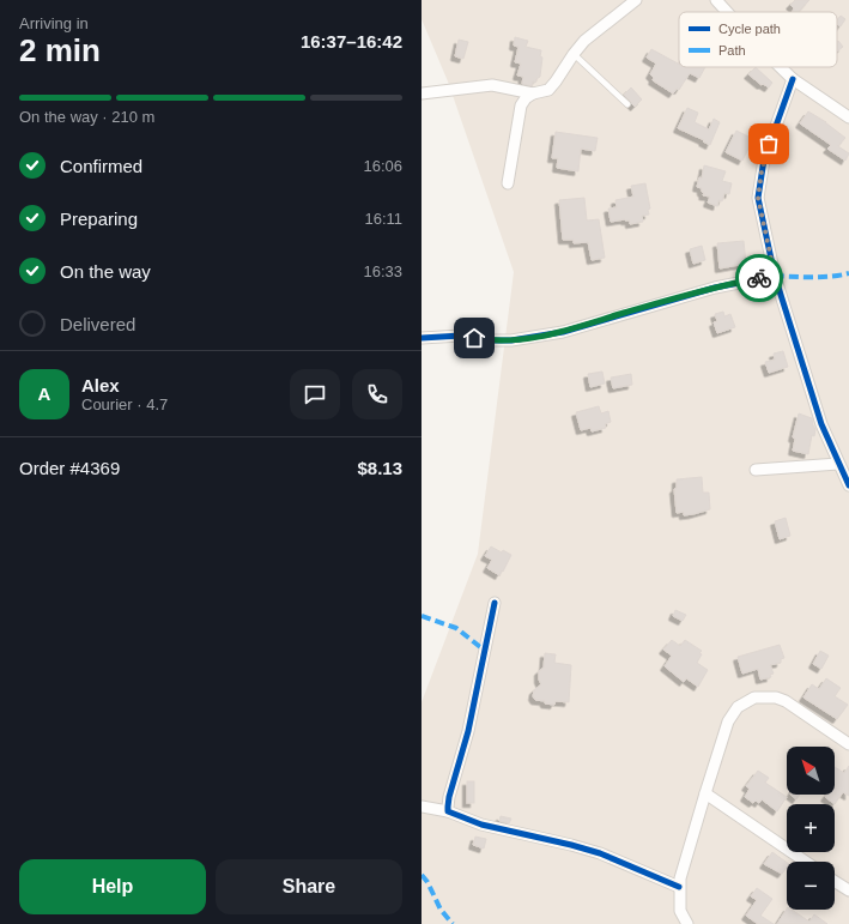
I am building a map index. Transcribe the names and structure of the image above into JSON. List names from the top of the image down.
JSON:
{
  "legend": ["Cycle path", "Path"],
  "north": "top left",
  "page": {
    "heading": ["2 min", "Arriving in", "16:37–16:42"],
    "panel": [
      "Alex",
      "Courier · 4.7",
      "Order #4369",
      "$8.13"
    ],
    "bar": "On the way · 210 m",
    "list": [
      ["Confirmed", "16:06"],
      ["Preparing", "16:11"],
      ["On the way", "16:33"],
      "Delivered"
    ],
    "round": "A",
    "map_buttons": ["+", "−"],
    "buttons": ["Help", "Share"]
  }
}
